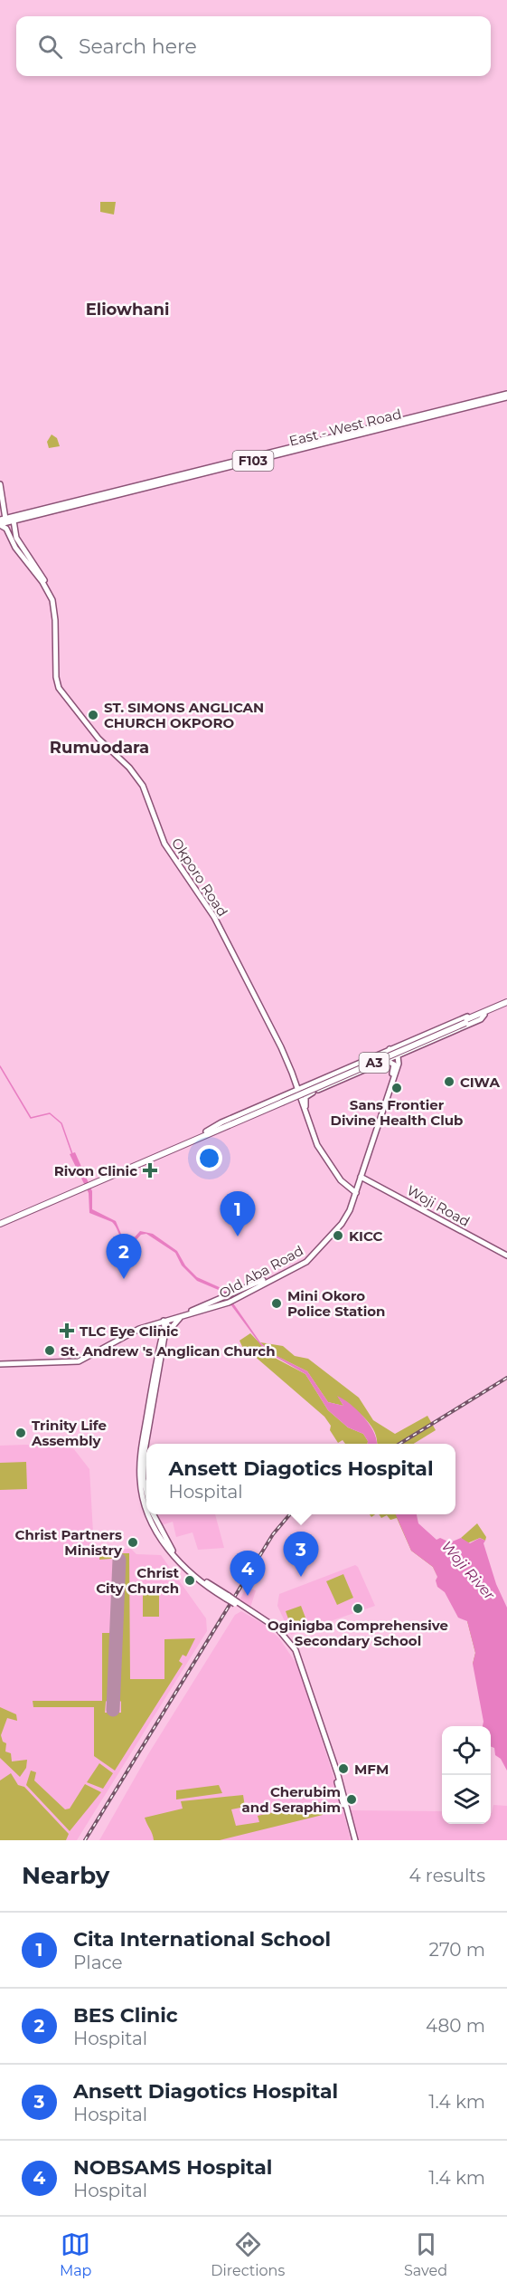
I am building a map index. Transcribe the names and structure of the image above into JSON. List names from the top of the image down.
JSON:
{
  "streets": {
    "highway": ["A3"],
    "main road": [
      "East - West Road",
      "F103",
      "Okporo Road",
      "Woji Road",
      "Old Aba Road"
    ]
  },
  "crossings": [
    ["East - West Road", "Okporo Road"],
    ["Okporo Road", "Old Aba Road"],
    ["Woji Road", "Old Aba Road"]
  ],
  "districts": ["Eliowhani", "Rumuodara"],
  "water": ["Woji River"],
  "places": {
    "other": [
      "ST. SIMONS ANGLICAN CHURCH OKPORO",
      "CIWA",
      "Sans Frontier Divine Health Club",
      "KICC",
      "Mini Okoro Police Station",
      "St. Andrew 's Anglican Church",
      "Trinity Life Assembly",
      "Christ Partners Ministry",
      "Christ City Church",
      "Oginigba Comprehensive Secondary School",
      "MFM",
      "Cherubim and Seraphim"
    ],
    "health": ["Rivon Clinic", "TLC Eye Clinic"]
  },
  "page": {
    "search": "Search here",
    "pins": [
      "1",
      "2",
      "3",
      "4"
    ],
    "popup": ["Ansett Diagotics Hospital", "Hospital"],
    "heading": ["Nearby", "4 results"],
    "list": [
      {
        "mark": "1",
        "name": "Cita International School",
        "note": "Place",
        "value": "270 m"
      },
      {
        "mark": "2",
        "name": "BES Clinic",
        "note": "Hospital",
        "value": "480 m"
      },
      {
        "mark": "3",
        "name": "Ansett Diagotics Hospital",
        "note": "Hospital",
        "value": "1.4 km"
      },
      {
        "mark": "4",
        "name": "NOBSAMS Hospital",
        "note": "Hospital",
        "value": "1.4 km"
      }
    ],
    "nav": ["Map", "Directions", "Saved"]
  }
}
